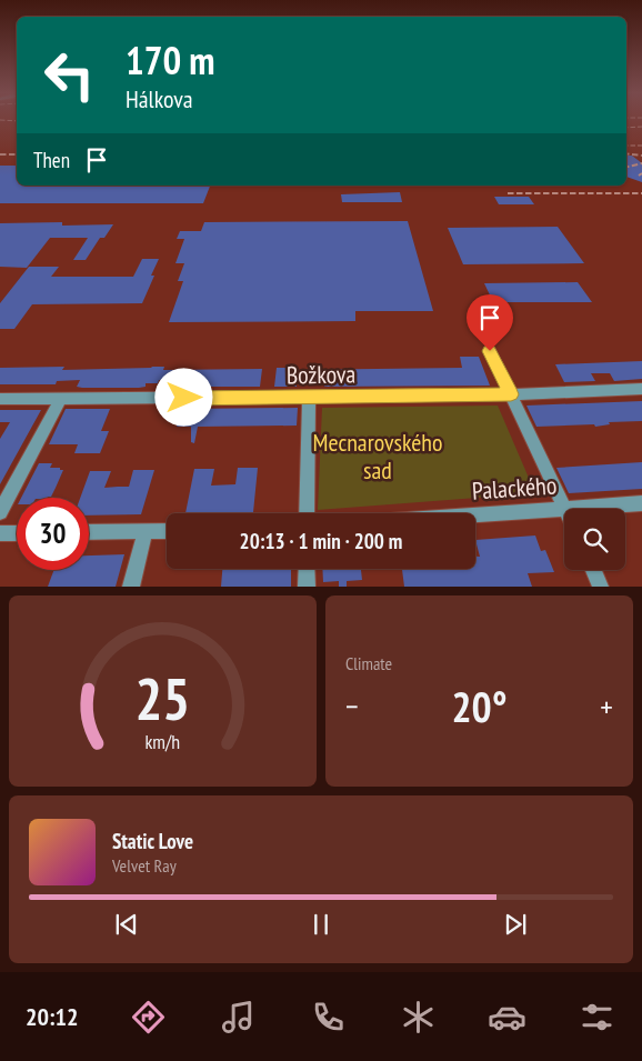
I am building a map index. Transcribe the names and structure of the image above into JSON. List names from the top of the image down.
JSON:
{
  "streets": {
    "street": ["Božkova", "Palackého"]
  },
  "parks": ["Mecnarovského sad"],
  "page": {
    "turn": ["170 m", "Hálkova"],
    "then": "Then",
    "limit": "30",
    "trip": "20:13 · 1 min · 200 m",
    "tile": "Climate",
    "heat": ["−", "20°", "+"],
    "song": ["Static Love", "Velvet Ray"],
    "tabs": "20:12",
    "gauge": ["25", "km/h"]
  }
}
